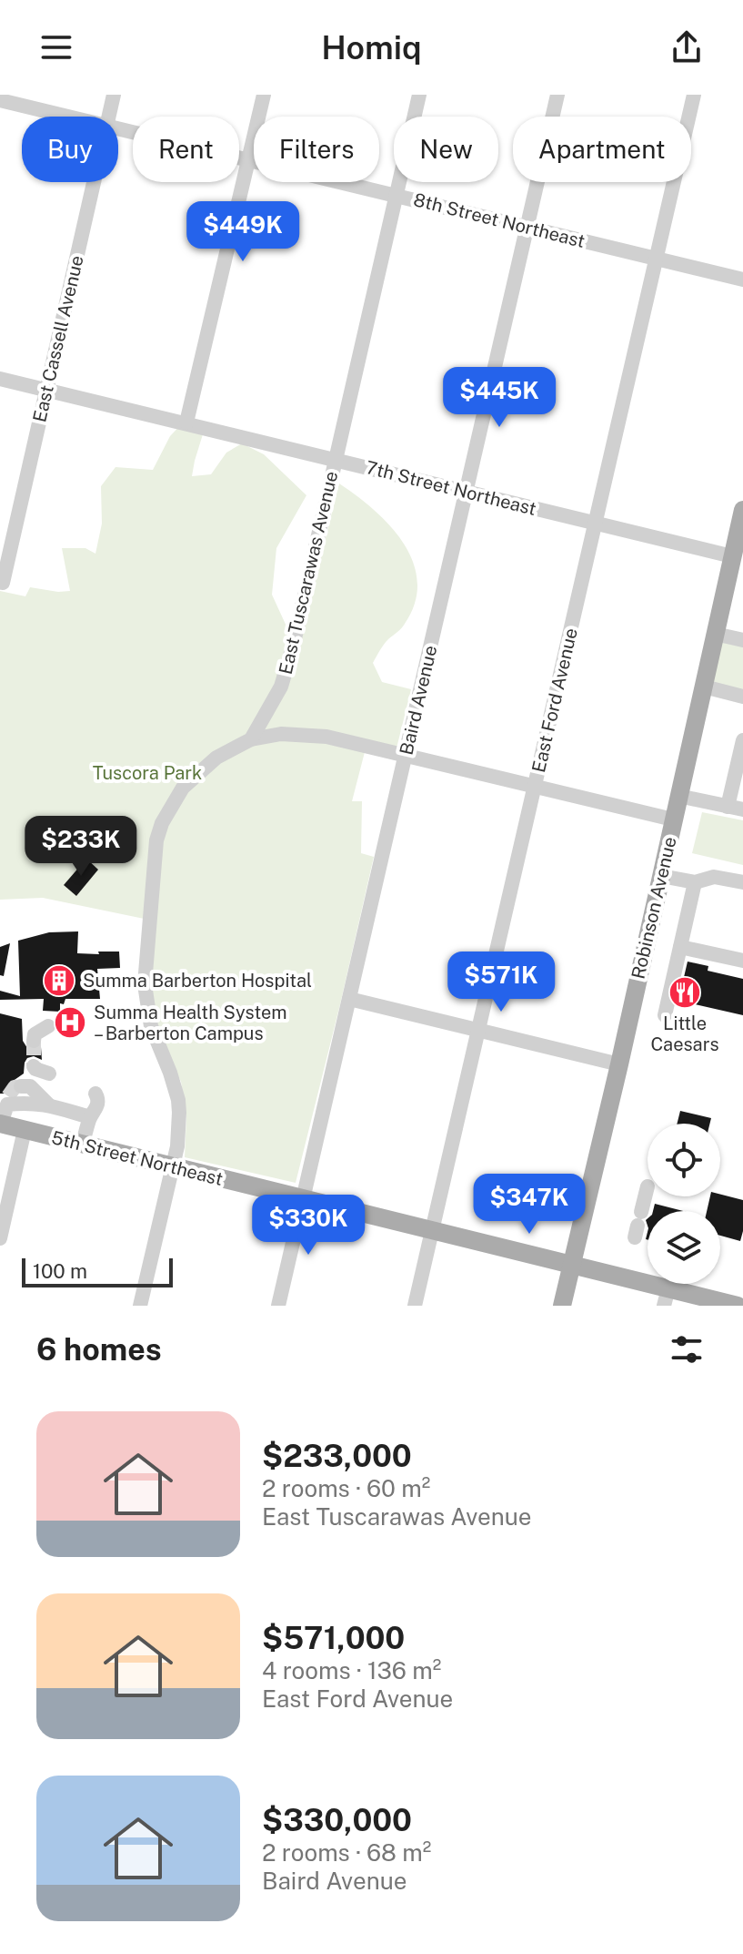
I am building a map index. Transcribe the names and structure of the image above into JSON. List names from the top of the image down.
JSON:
{
  "streets": {
    "main road": ["Robinson Avenue", "5th Street Northeast"],
    "street": [
      "8th Street Northeast",
      "East Cassell Avenue",
      "7th Street Northeast",
      "East Tuscarawas Avenue",
      "Baird Avenue",
      "East Ford Avenue"
    ]
  },
  "crossings": [
    ["8th Street Northeast", "East Tuscarawas Avenue"],
    ["8th Street Northeast", "Baird Avenue"],
    ["8th Street Northeast", "East Ford Avenue"],
    ["East Cassell Avenue", "7th Street Northeast"],
    ["7th Street Northeast", "East Tuscarawas Avenue"],
    ["7th Street Northeast", "Baird Avenue"],
    ["7th Street Northeast", "East Ford Avenue"],
    ["7th Street Northeast", "Robinson Avenue"],
    ["Baird Avenue", "5th Street Northeast"],
    ["East Ford Avenue", "5th Street Northeast"],
    ["Robinson Avenue", "5th Street Northeast"]
  ],
  "parks": ["Tuscora Park"],
  "places": {
    "building": ["Summa Barberton Hospital"],
    "restaurant": ["Little Caesars"],
    "hospital": ["Summa Health System – Barberton Campus"]
  },
  "scale_bar": "100 m",
  "page": {
    "header": "Homiq",
    "chip": [
      "Buy",
      "Rent",
      "Filters",
      "New",
      "Apartment"
    ],
    "price": [
      "$449K",
      "$445K",
      "$233K",
      "$571K",
      "$347K",
      "$330K"
    ],
    "scale": "100 m",
    "heading": "6 homes",
    "list": [
      {
        "name": "$233,000",
        "note": "2 rooms · 60 m² · East Tuscarawas Avenue"
      },
      {
        "name": "$571,000",
        "note": "4 rooms · 136 m² · East Ford Avenue"
      },
      {
        "name": "$330,000",
        "note": "2 rooms · 68 m² · Baird Avenue"
      }
    ]
  }
}
